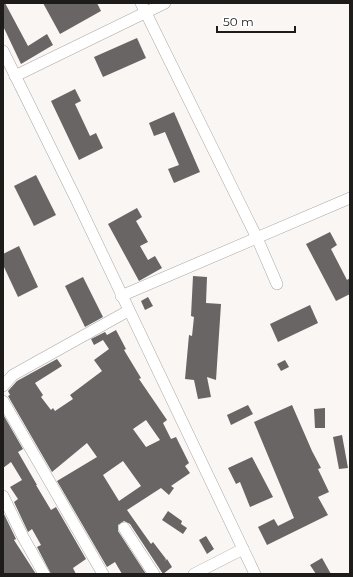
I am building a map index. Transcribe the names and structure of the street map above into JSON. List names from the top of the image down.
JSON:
{
  "scale_bar": "50 m"
}
